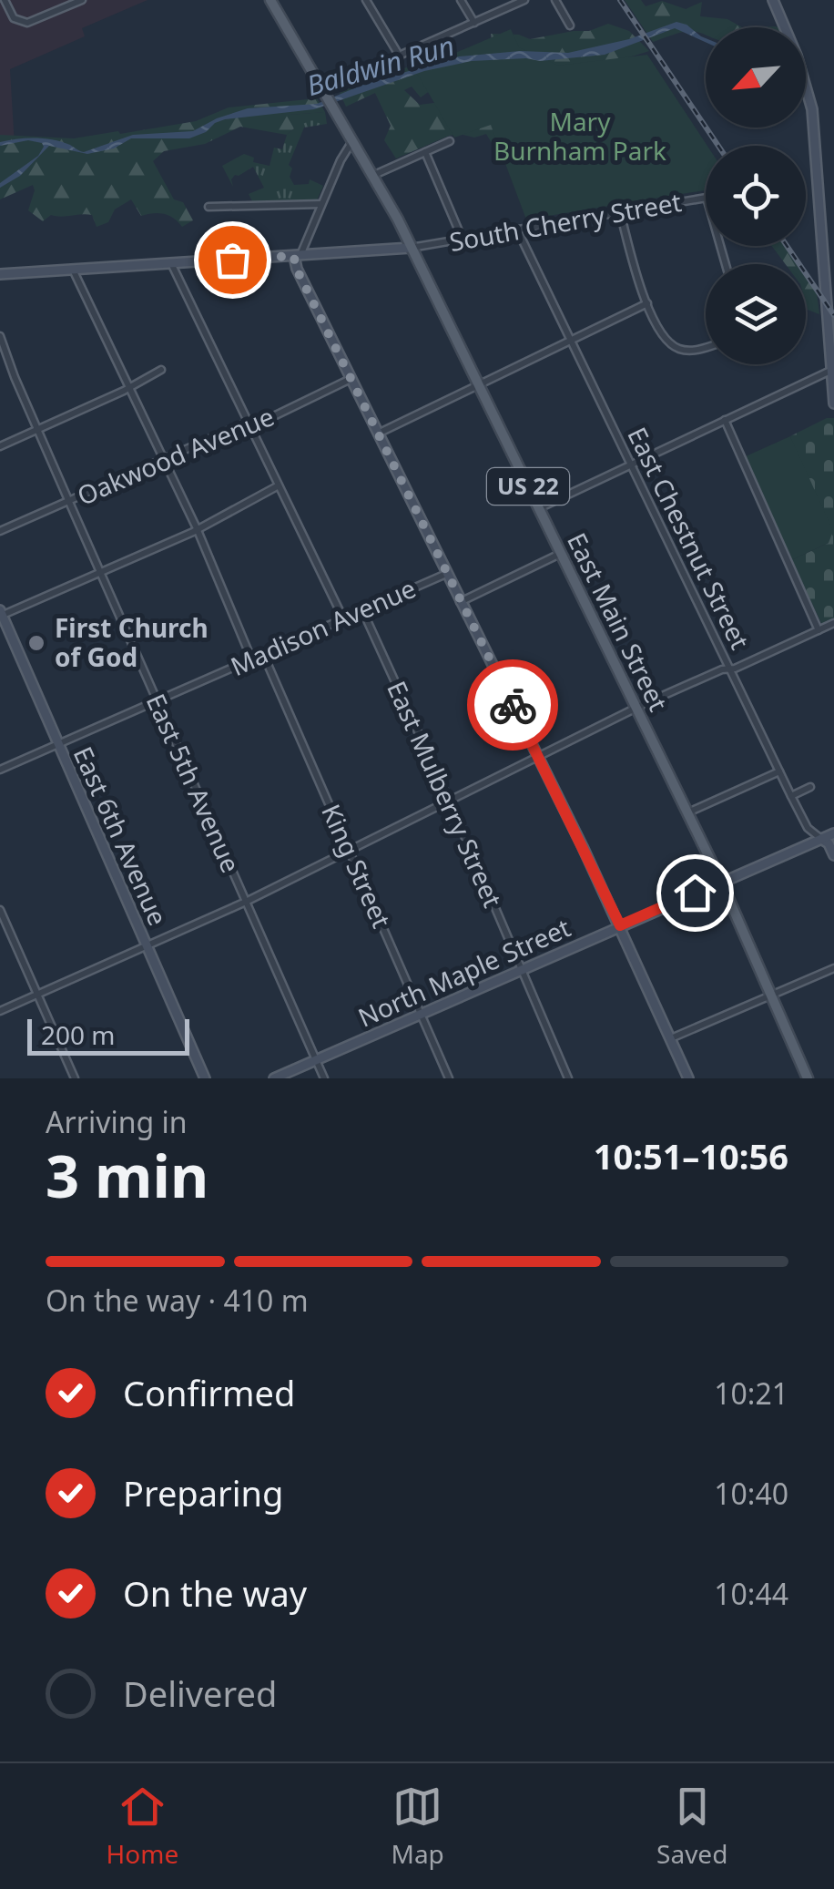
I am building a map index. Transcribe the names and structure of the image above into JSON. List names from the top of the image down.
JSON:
{
  "streets": {
    "main road": ["US 22", "East Main Street"],
    "street": [
      "South Cherry Street",
      "Oakwood Avenue",
      "East Chestnut Street",
      "Madison Avenue",
      "East 5th Avenue",
      "East Mulberry Street",
      "East 6th Avenue",
      "King Street",
      "North Maple Street"
    ]
  },
  "crossings": [
    ["South Cherry Street", "East Chestnut Street"],
    ["South Cherry Street", "East Main Street"],
    ["Oakwood Avenue", "East 5th Avenue"],
    ["East Chestnut Street", "North Maple Street"],
    ["East Main Street", "North Maple Street"],
    ["Madison Avenue", "East 5th Avenue"],
    ["Madison Avenue", "East Mulberry Street"],
    ["Madison Avenue", "East 6th Avenue"],
    ["Madison Avenue", "King Street"],
    ["East 5th Avenue", "North Maple Street"],
    ["East Mulberry Street", "North Maple Street"],
    ["King Street", "North Maple Street"]
  ],
  "water": ["Baldwin Run"],
  "parks": ["Mary Burnham Park"],
  "places": ["First Church of God"],
  "scale_bar": "200 m",
  "north": "bottom left",
  "page": {
    "scale": "200 m",
    "heading": ["3 min", "Arriving in", "10:51–10:56"],
    "bar": "On the way · 410 m",
    "list": [
      ["Confirmed", "10:21"],
      ["Preparing", "10:40"],
      ["On the way", "10:44"],
      "Delivered"
    ],
    "tabs": ["Home", "Map", "Saved"]
  }
}
